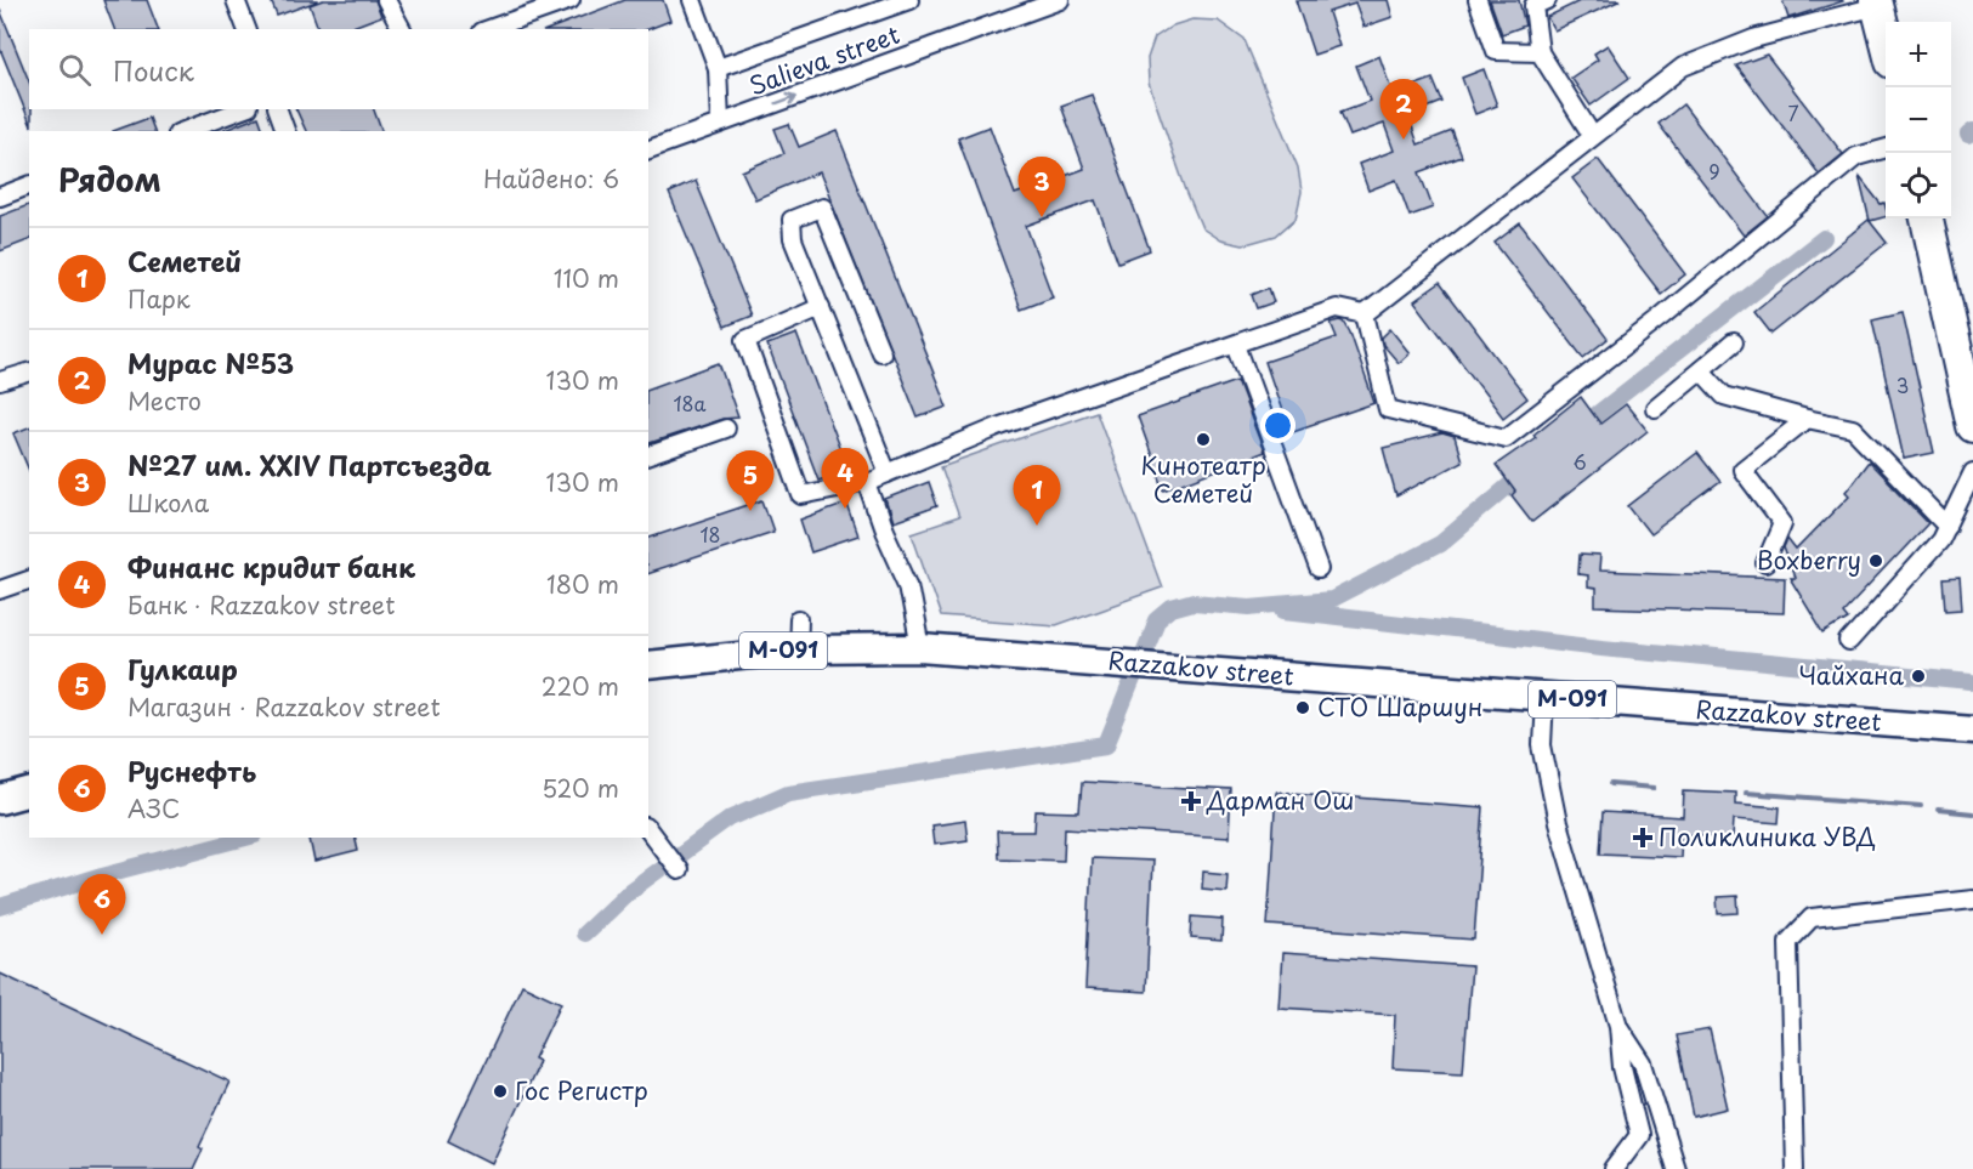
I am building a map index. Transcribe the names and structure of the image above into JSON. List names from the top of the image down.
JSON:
{
  "streets": {
    "main road": ["М-091", "Razzakov street"],
    "street": ["Salieva street"]
  },
  "places": {
    "other": [
      "Кинотеатр Семетей",
      "Boxberry",
      "Чайхана",
      "СТО Шаршун",
      "Гос Регистр"
    ],
    "health": ["Дарман Ош", "Поликлиника УВД"]
  },
  "house_numbers": [
    "7",
    "9",
    "3",
    "18а",
    "6",
    "18"
  ],
  "page": {
    "map_buttons": ["+", "−"],
    "search": "Поиск",
    "pins": [
      "2",
      "3",
      "4",
      "5",
      "1",
      "6"
    ],
    "heading": ["Рядом", "Найдено: 6"],
    "list": [
      {
        "mark": "1",
        "name": "Семетей",
        "note": "Парк",
        "value": "110 m"
      },
      {
        "mark": "2",
        "name": "Мурас №53",
        "note": "Место",
        "value": "130 m"
      },
      {
        "mark": "3",
        "name": "№27 им. XXIV Партсъезда",
        "note": "Школа",
        "value": "130 m"
      },
      {
        "mark": "4",
        "name": "Финанс кридит банк",
        "note": "Банк · Razzakov street",
        "value": "180 m"
      },
      {
        "mark": "5",
        "name": "Гулкаир",
        "note": "Магазин · Razzakov street",
        "value": "220 m"
      },
      {
        "mark": "6",
        "name": "Руснефть",
        "note": "АЗС",
        "value": "520 m"
      }
    ]
  }
}
